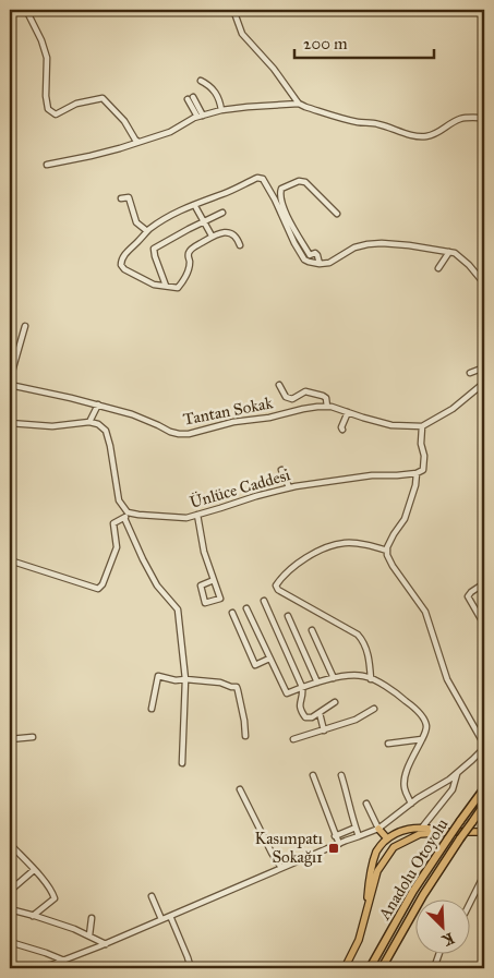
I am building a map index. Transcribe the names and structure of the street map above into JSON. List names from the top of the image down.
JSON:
{
  "streets": {
    "highway": ["Anadolu Otoyolu"],
    "street": ["Tantan Sokak", "Ünlüce Caddesi"]
  },
  "places": {
    "transit": ["Kasımpatı Sokağı1"]
  },
  "scale_bar": "200 m",
  "north": "bottom right"
}
